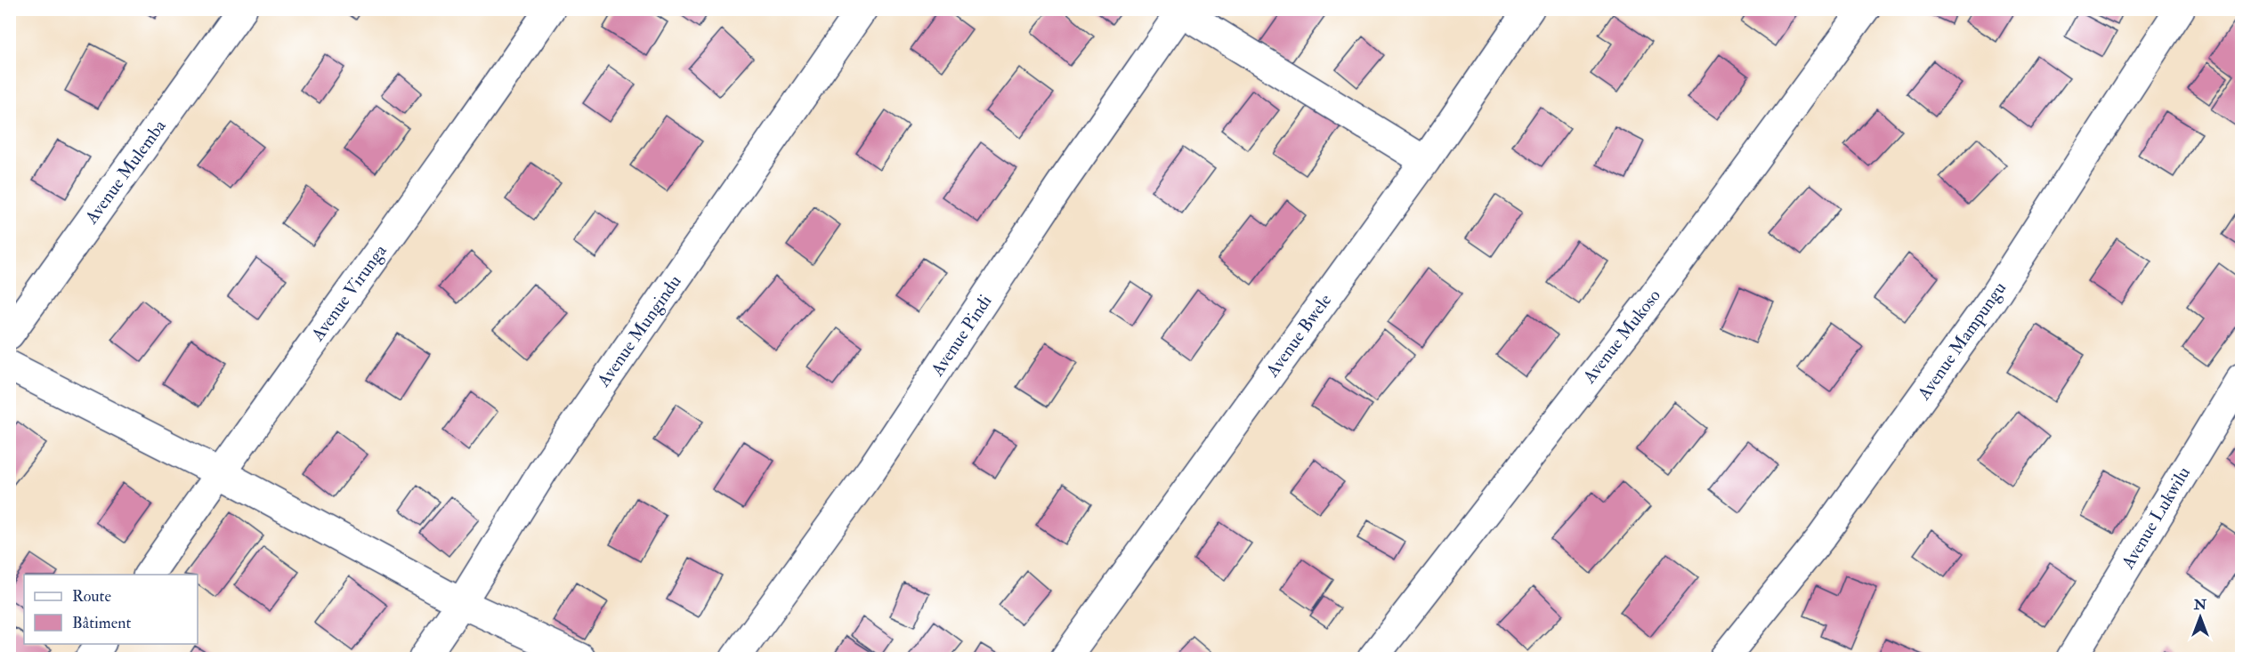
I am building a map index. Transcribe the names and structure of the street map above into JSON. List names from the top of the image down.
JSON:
{
  "streets": {
    "street": [
      "Avenue Mulemba",
      "Avenue Virunga",
      "Avenue Mungindu",
      "Avenue Pindi",
      "Avenue Bwele",
      "Avenue Mukoso",
      "Avenue Mampungu",
      "Avenue Lukwilu"
    ]
  },
  "legend": ["Route", "Bâtiment"],
  "north": "top"
}
